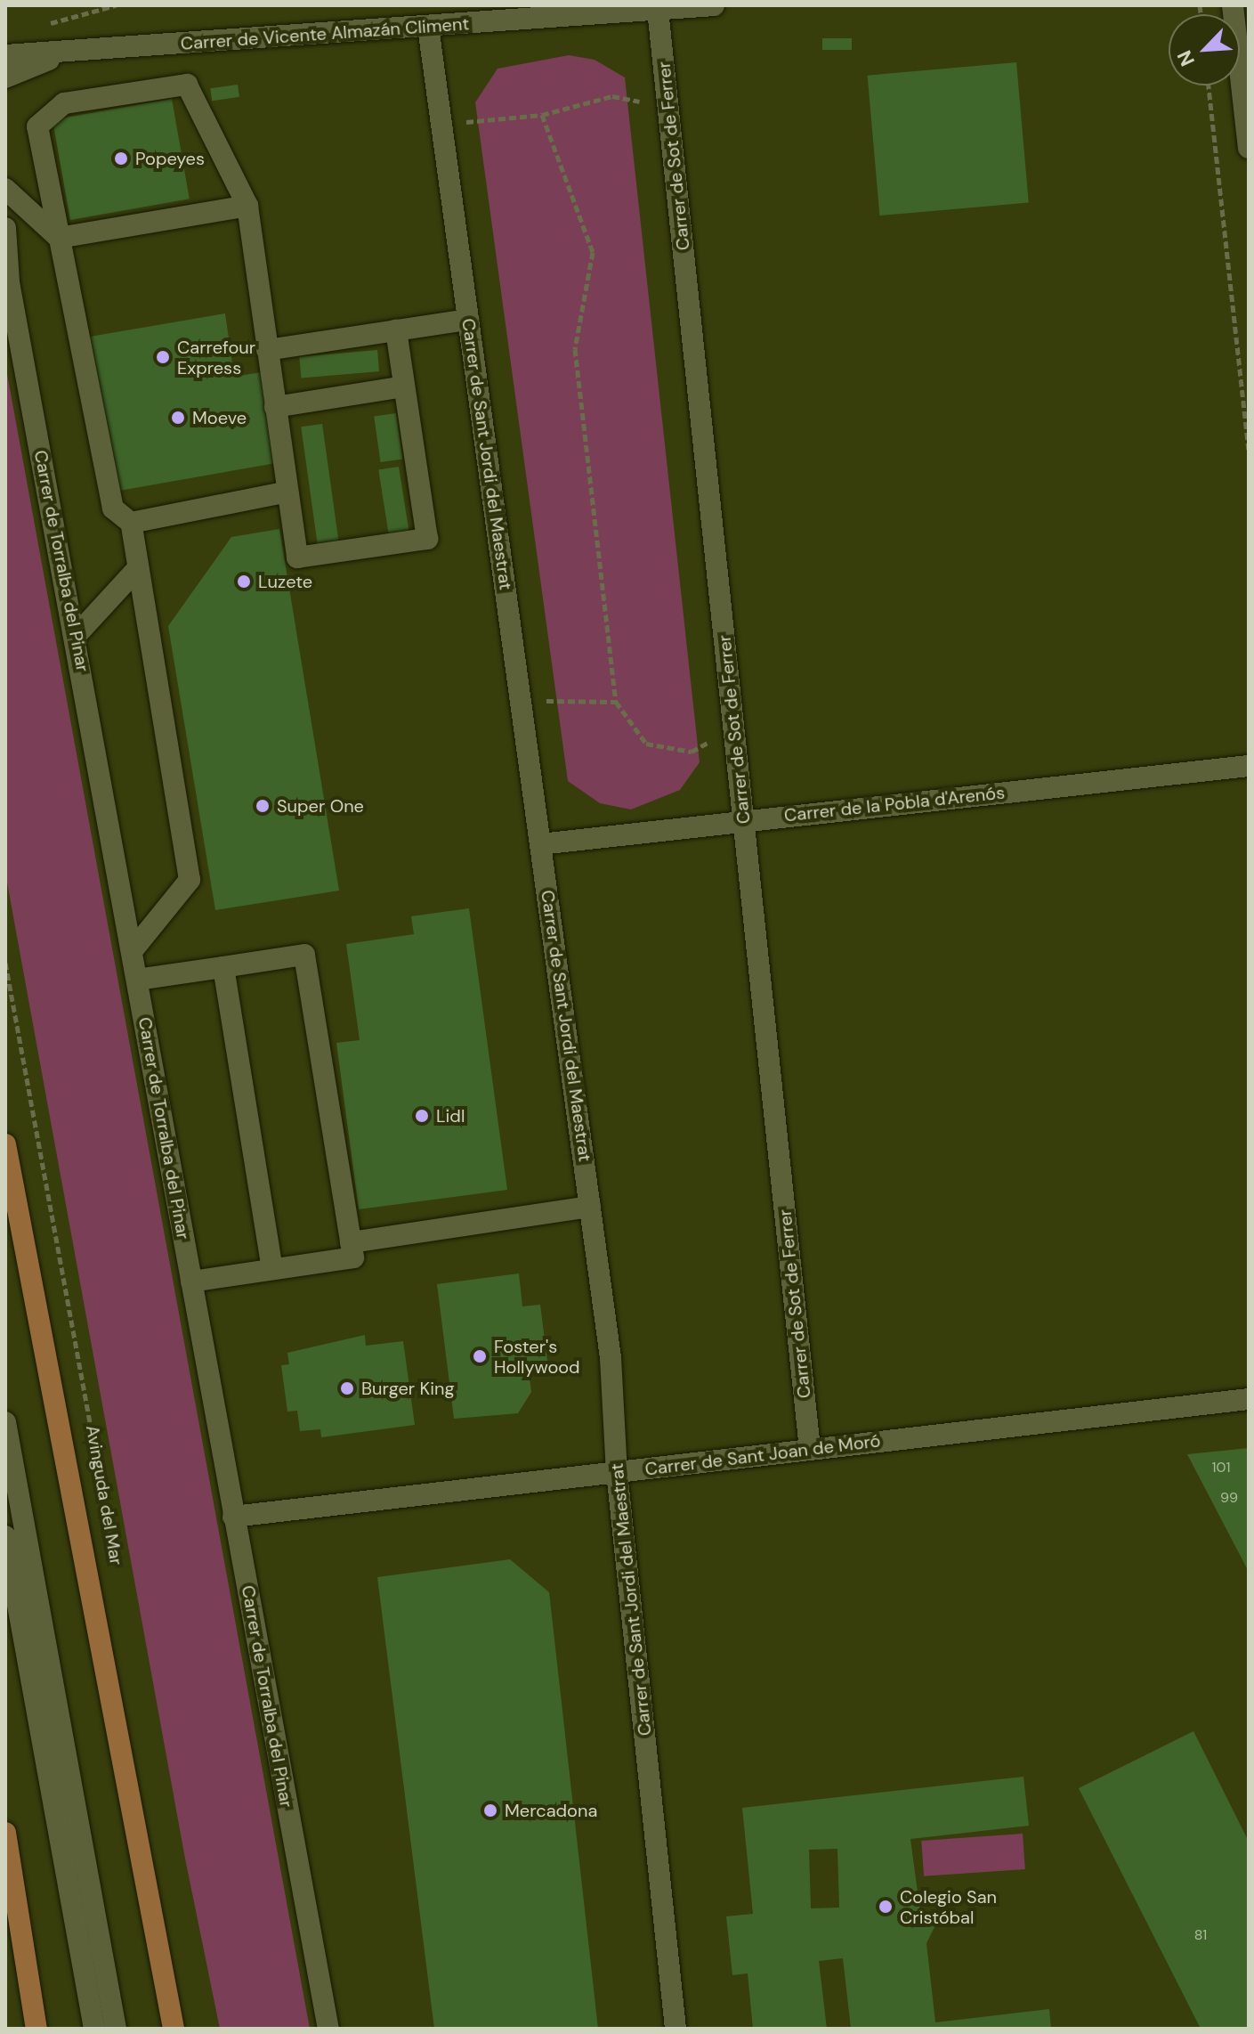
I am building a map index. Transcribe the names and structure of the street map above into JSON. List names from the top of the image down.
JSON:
{
  "streets": {
    "main road": ["Avinguda del Mar"],
    "street": [
      "Carrer de Vicente Almazán Climent",
      "Carrer de Sot de Ferrer",
      "Carrer de Sant Jordi del Maestrat",
      "Carrer de Torralba del Pinar",
      "Carrer de la Pobla d'Arenós",
      "Carrer de Sant Joan de Moró"
    ]
  },
  "crossings": [
    ["Carrer de Vicente Almazán Climent", "Carrer de Sot de Ferrer"],
    ["Carrer de Vicente Almazán Climent", "Carrer de Sant Jordi del Maestrat"],
    ["Carrer de Sot de Ferrer", "Carrer de la Pobla d'Arenós"],
    ["Carrer de Sot de Ferrer", "Carrer de Sant Joan de Moró"],
    ["Carrer de Sant Jordi del Maestrat", "Carrer de la Pobla d'Arenós"],
    ["Carrer de Sant Jordi del Maestrat", "Carrer de Sant Joan de Moró"],
    ["Carrer de Torralba del Pinar", "Carrer de Sant Joan de Moró"]
  ],
  "places": [
    "Popeyes",
    "Carrefour Express",
    "Moeve",
    "Luzete",
    "Super One",
    "Lidl",
    "Foster's Hollywood",
    "Burger King",
    "Mercadona",
    "Colegio San Cristóbal"
  ],
  "house_numbers": ["101", "99", "81"],
  "north": "bottom left"
}
